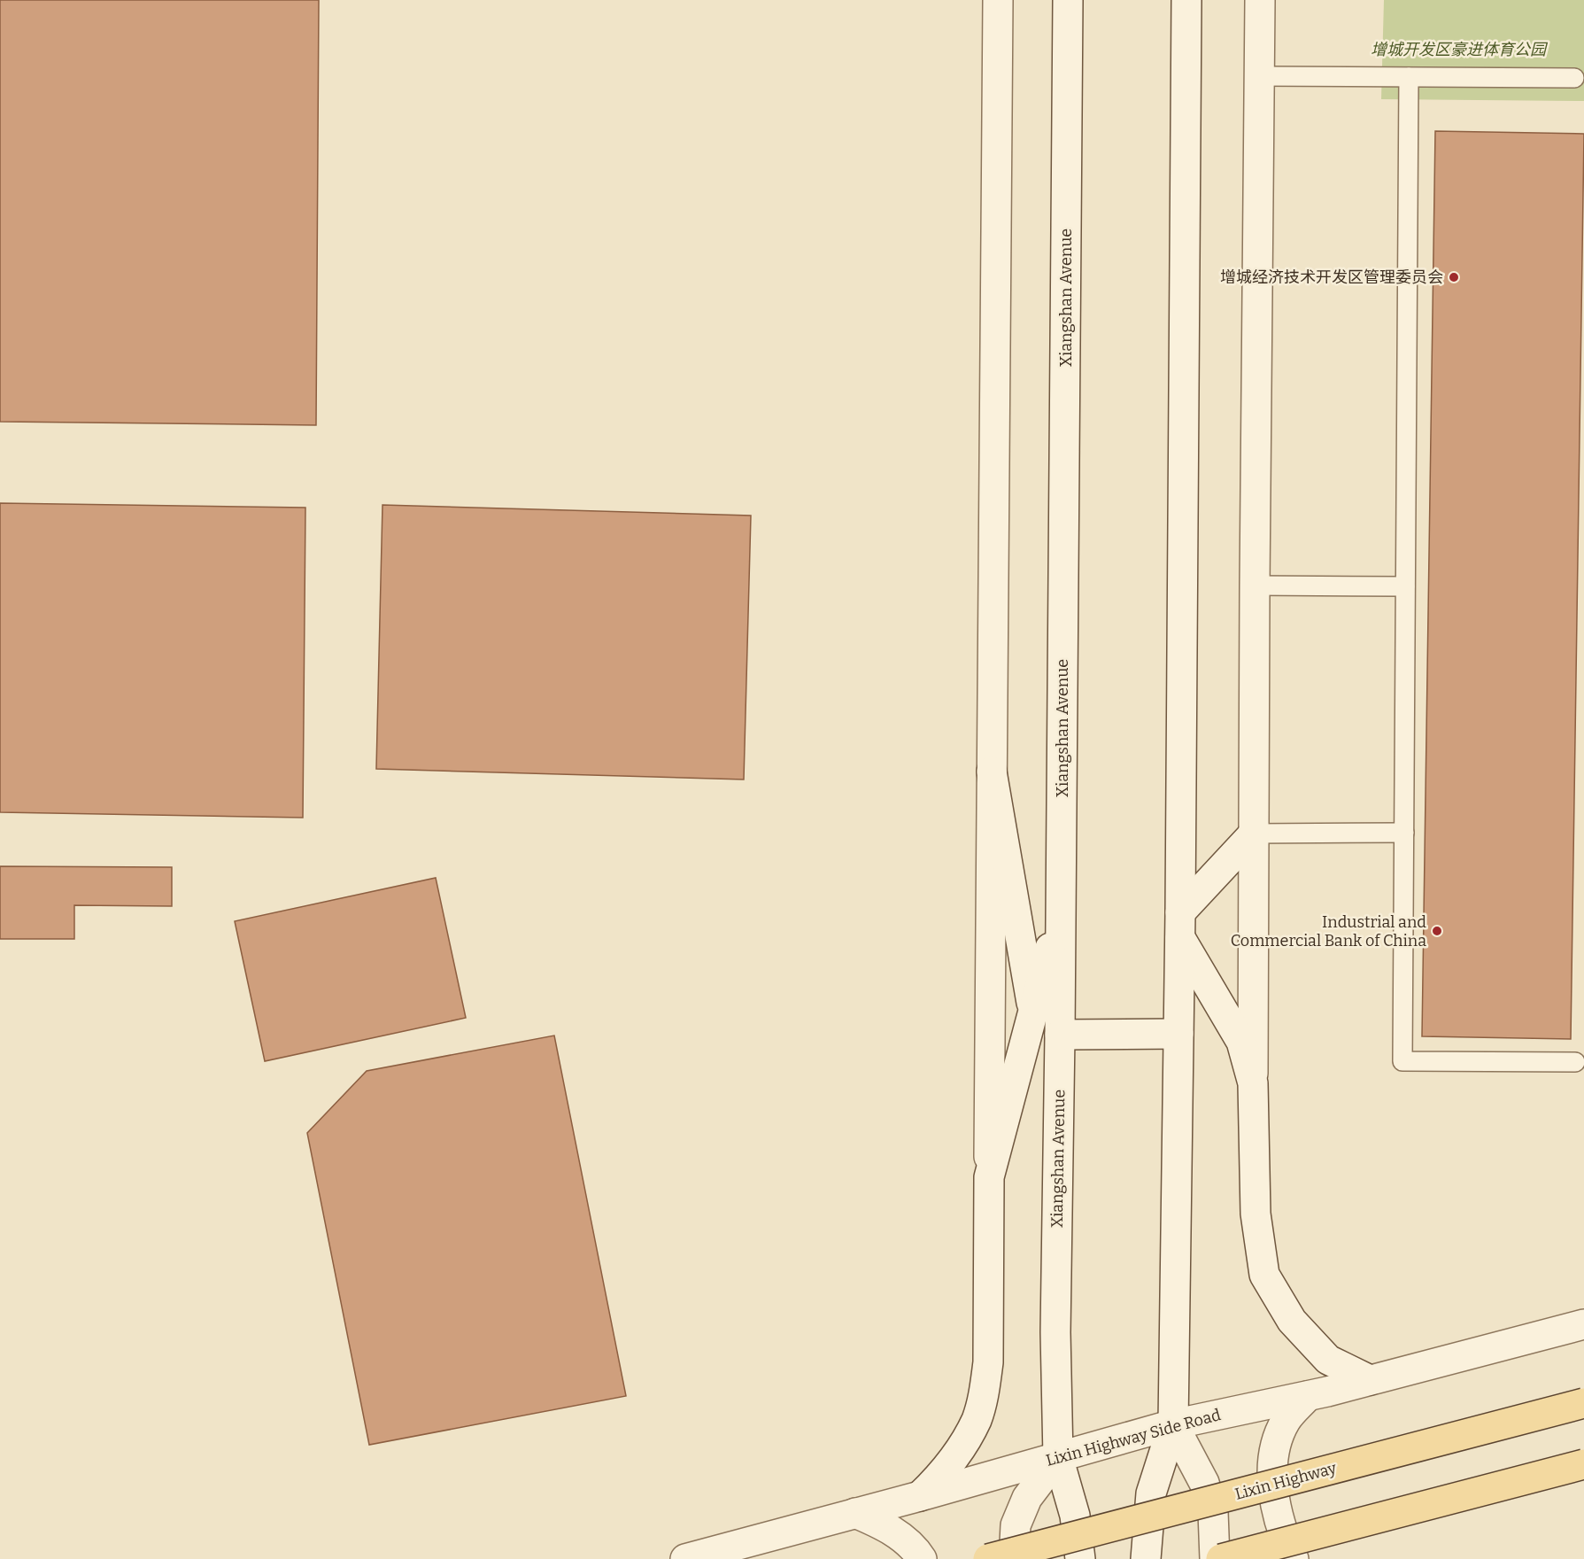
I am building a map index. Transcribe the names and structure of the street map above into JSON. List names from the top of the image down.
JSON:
{
  "streets": {
    "main road": ["Xiangshan Avenue", "Lixin Highway Side Road", "Lixin Highway"]
  },
  "crossings": [
    ["Xiangshan Avenue", "Lixin Highway Side Road"]
  ],
  "parks": ["增城开发区豪进体育公园"],
  "places": ["增城经济技术开发区管理委员会", "Industrial and Commercial Bank of China"]
}
